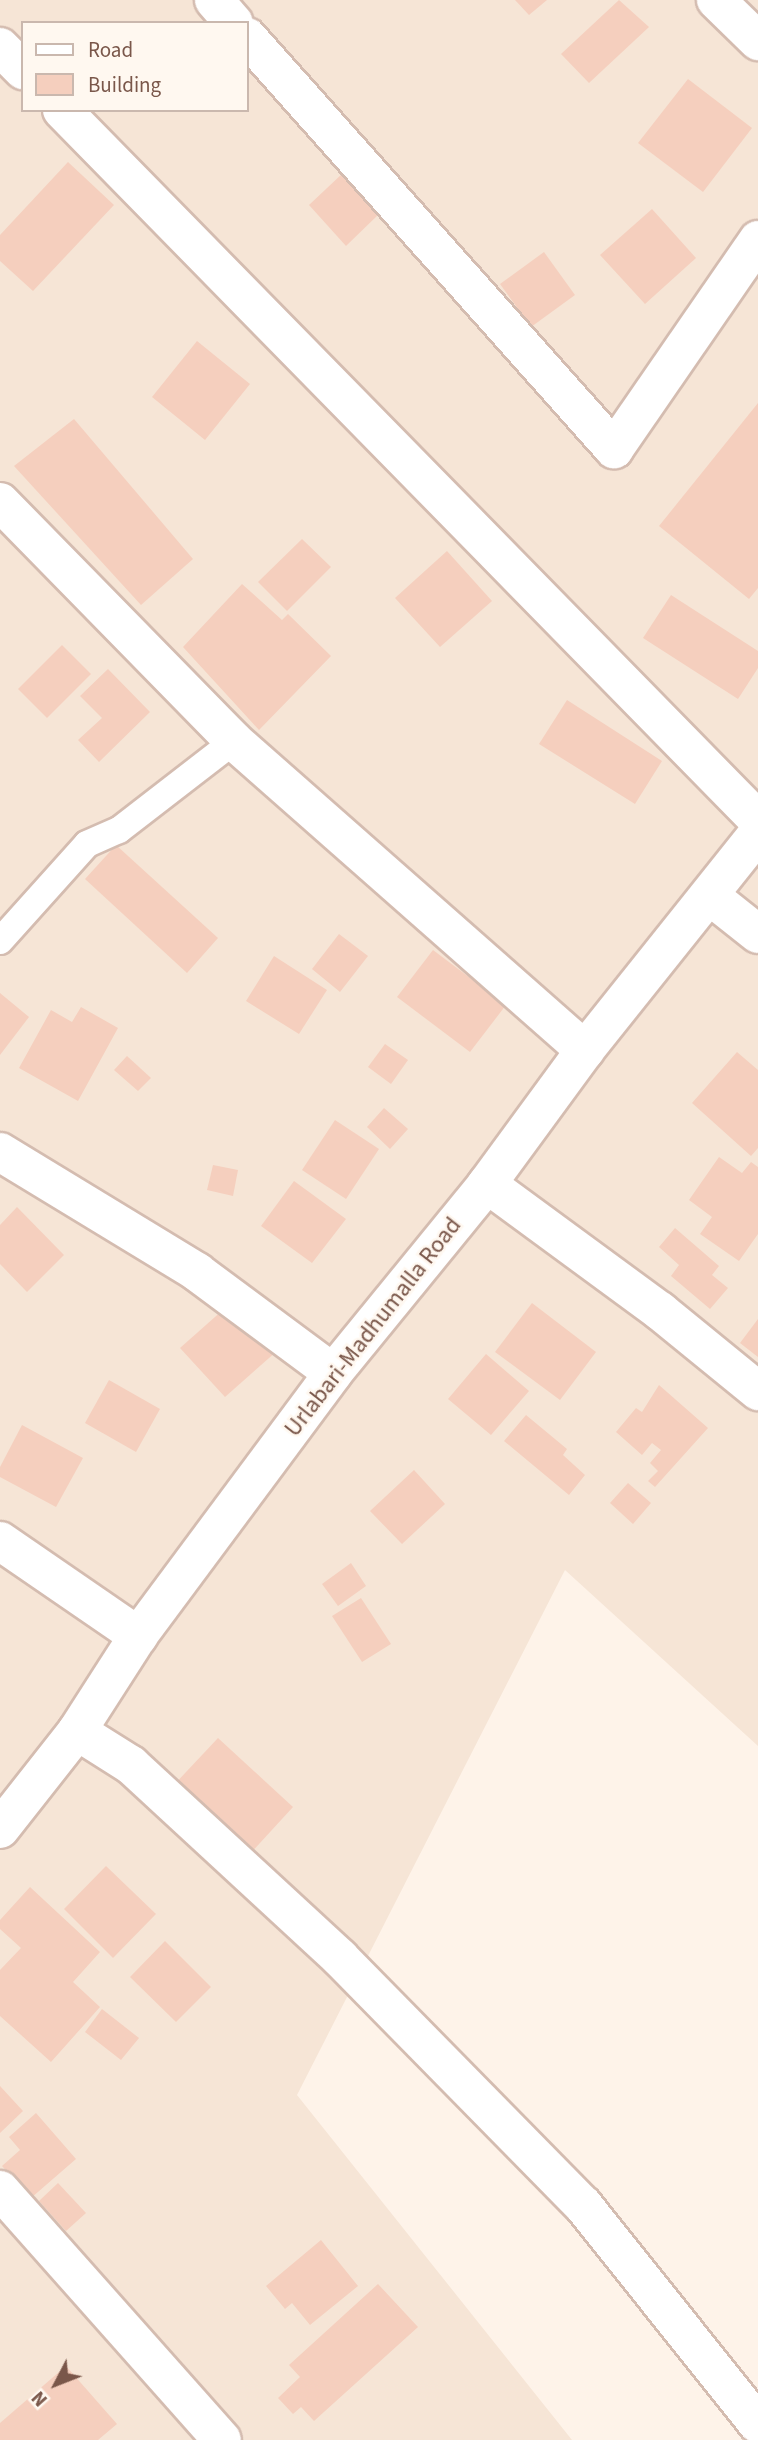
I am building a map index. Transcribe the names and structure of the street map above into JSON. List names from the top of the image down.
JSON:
{
  "streets": {
    "street": ["Urlabari-Madhumalla Road"]
  },
  "legend": ["Road", "Building"],
  "north": "bottom left"
}
